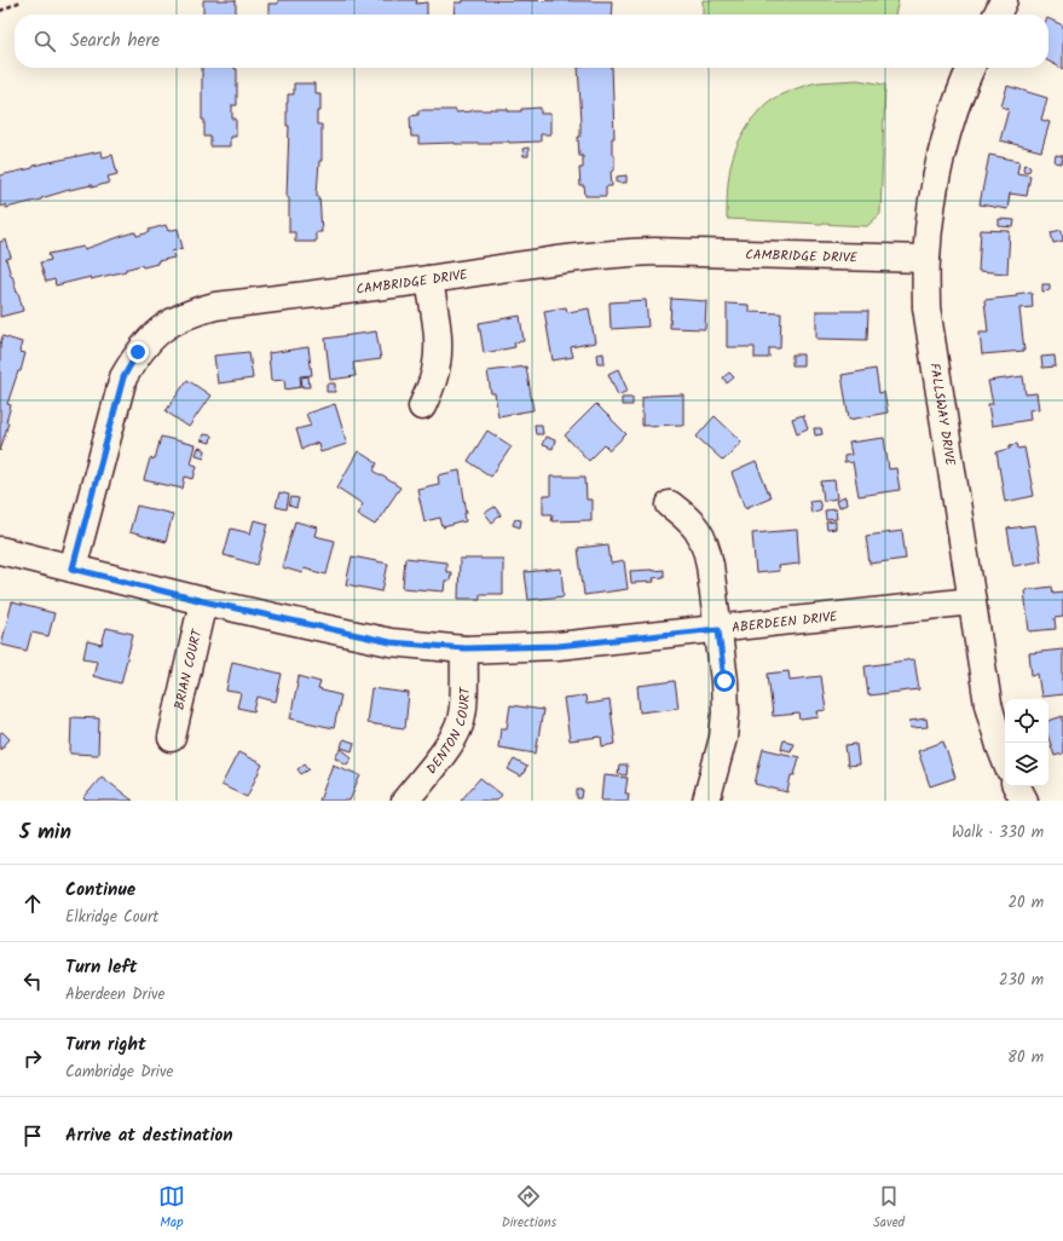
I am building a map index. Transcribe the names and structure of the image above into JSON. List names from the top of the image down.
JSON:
{
  "streets": {
    "street": [
      "CAMBRIDGE DRIVE",
      "FALLSWAY DRIVE",
      "ABERDEEN DRIVE",
      "BRIAN COURT",
      "DENTON COURT"
    ]
  },
  "crossings": [
    ["CAMBRIDGE DRIVE", "FALLSWAY DRIVE"],
    ["CAMBRIDGE DRIVE", "ABERDEEN DRIVE"],
    ["FALLSWAY DRIVE", "ABERDEEN DRIVE"],
    ["ABERDEEN DRIVE", "BRIAN COURT"],
    ["ABERDEEN DRIVE", "DENTON COURT"]
  ],
  "page": {
    "search": "Search here",
    "heading": ["5 min", "Walk · 330 m"],
    "list": [
      ["Continue", "Elkridge Court", "20 m"],
      ["Turn left", "Aberdeen Drive", "230 m"],
      ["Turn right", "Cambridge Drive", "80 m"],
      "Arrive at destination"
    ],
    "nav": ["Map", "Directions", "Saved"]
  }
}
